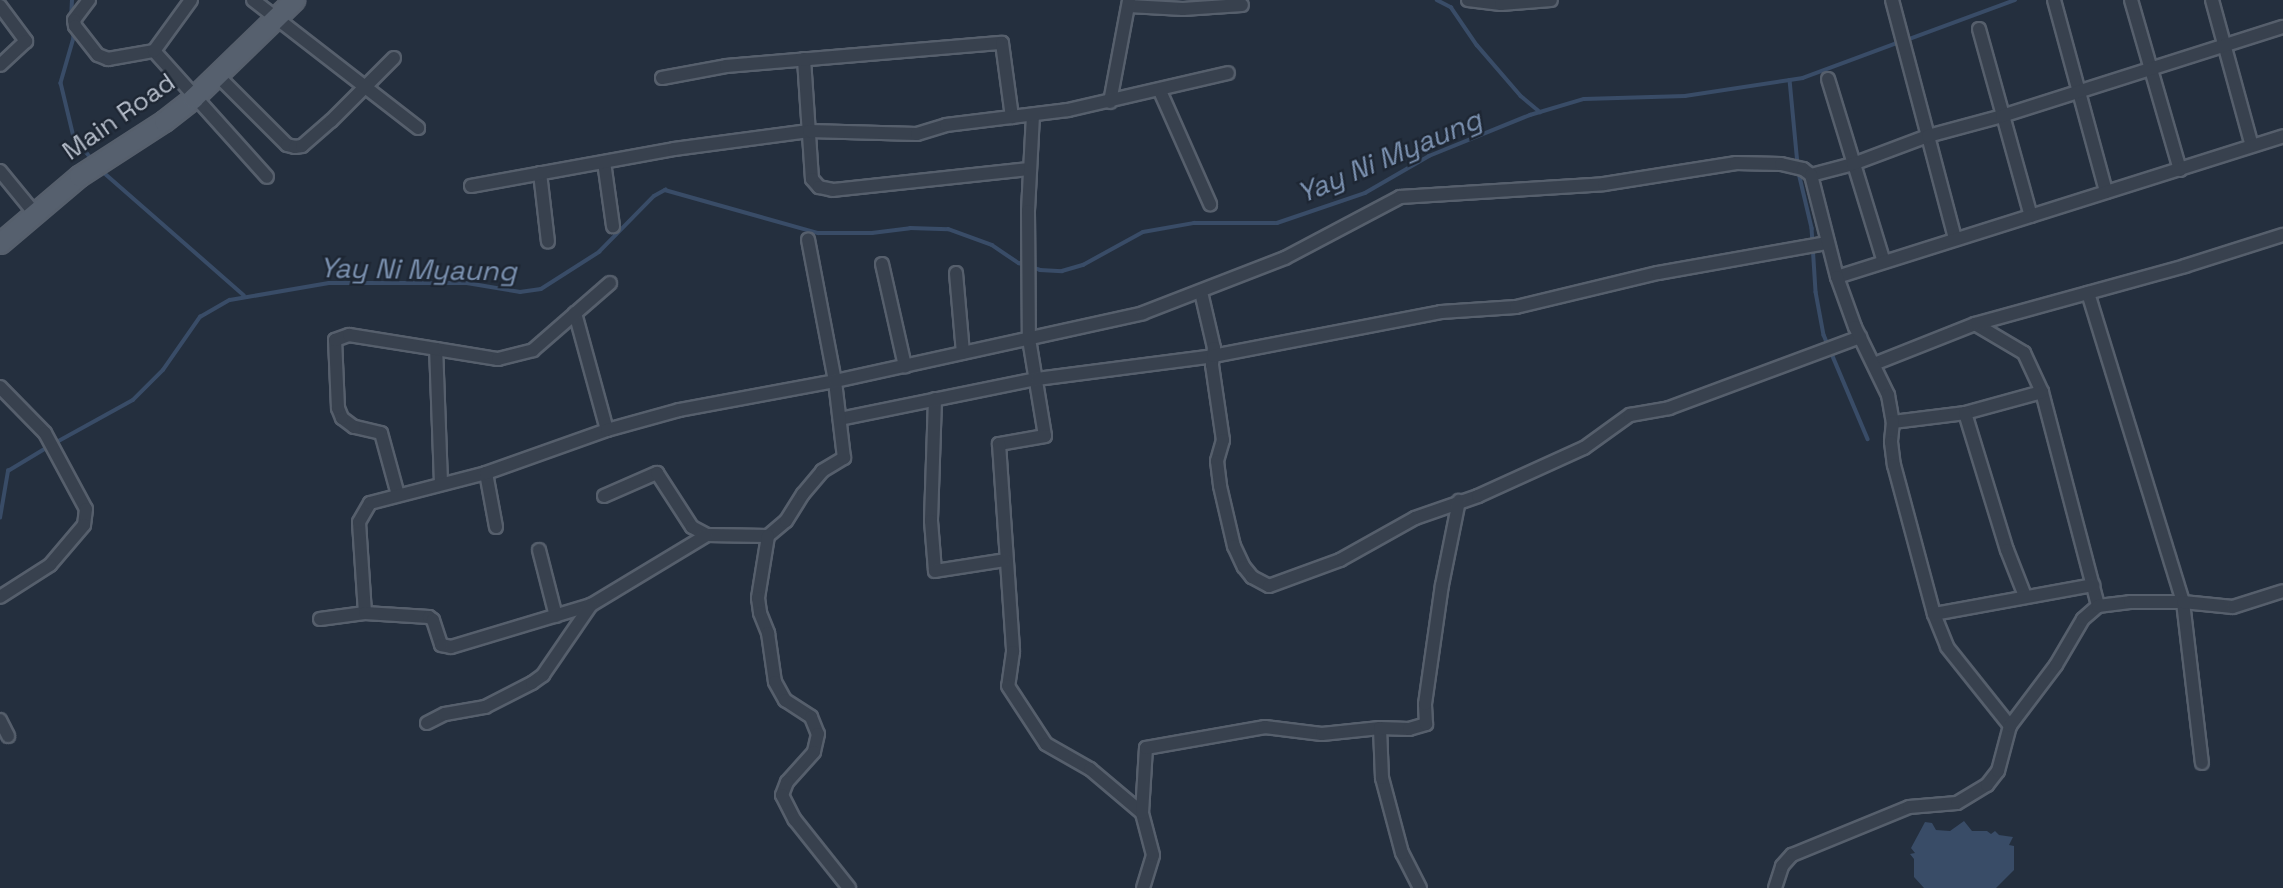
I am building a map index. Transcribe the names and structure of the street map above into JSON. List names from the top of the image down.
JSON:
{
  "streets": {
    "main road": ["Main Road"]
  },
  "water": ["Yay Ni Myaung"]
}
